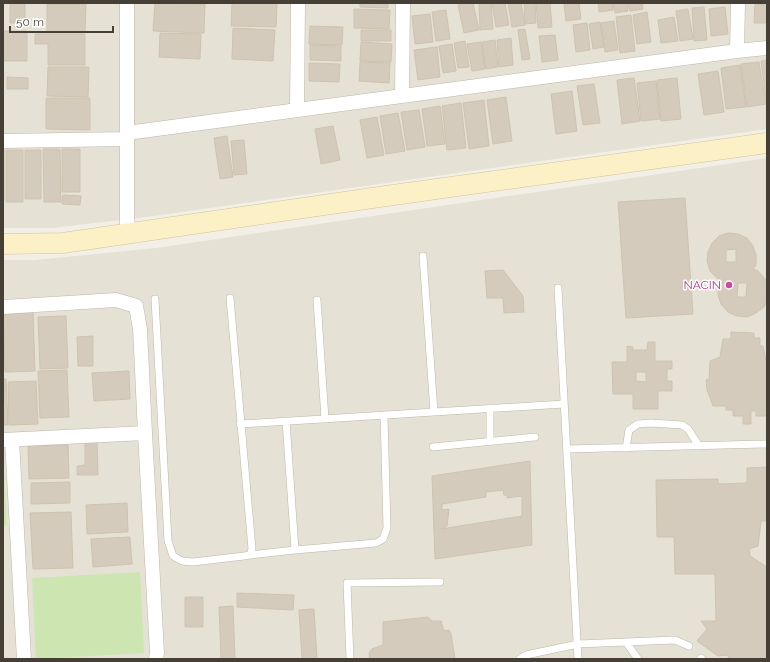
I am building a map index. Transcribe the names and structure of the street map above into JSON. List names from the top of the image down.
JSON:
{
  "places": ["NACIN"],
  "scale_bar": "50 m"
}
